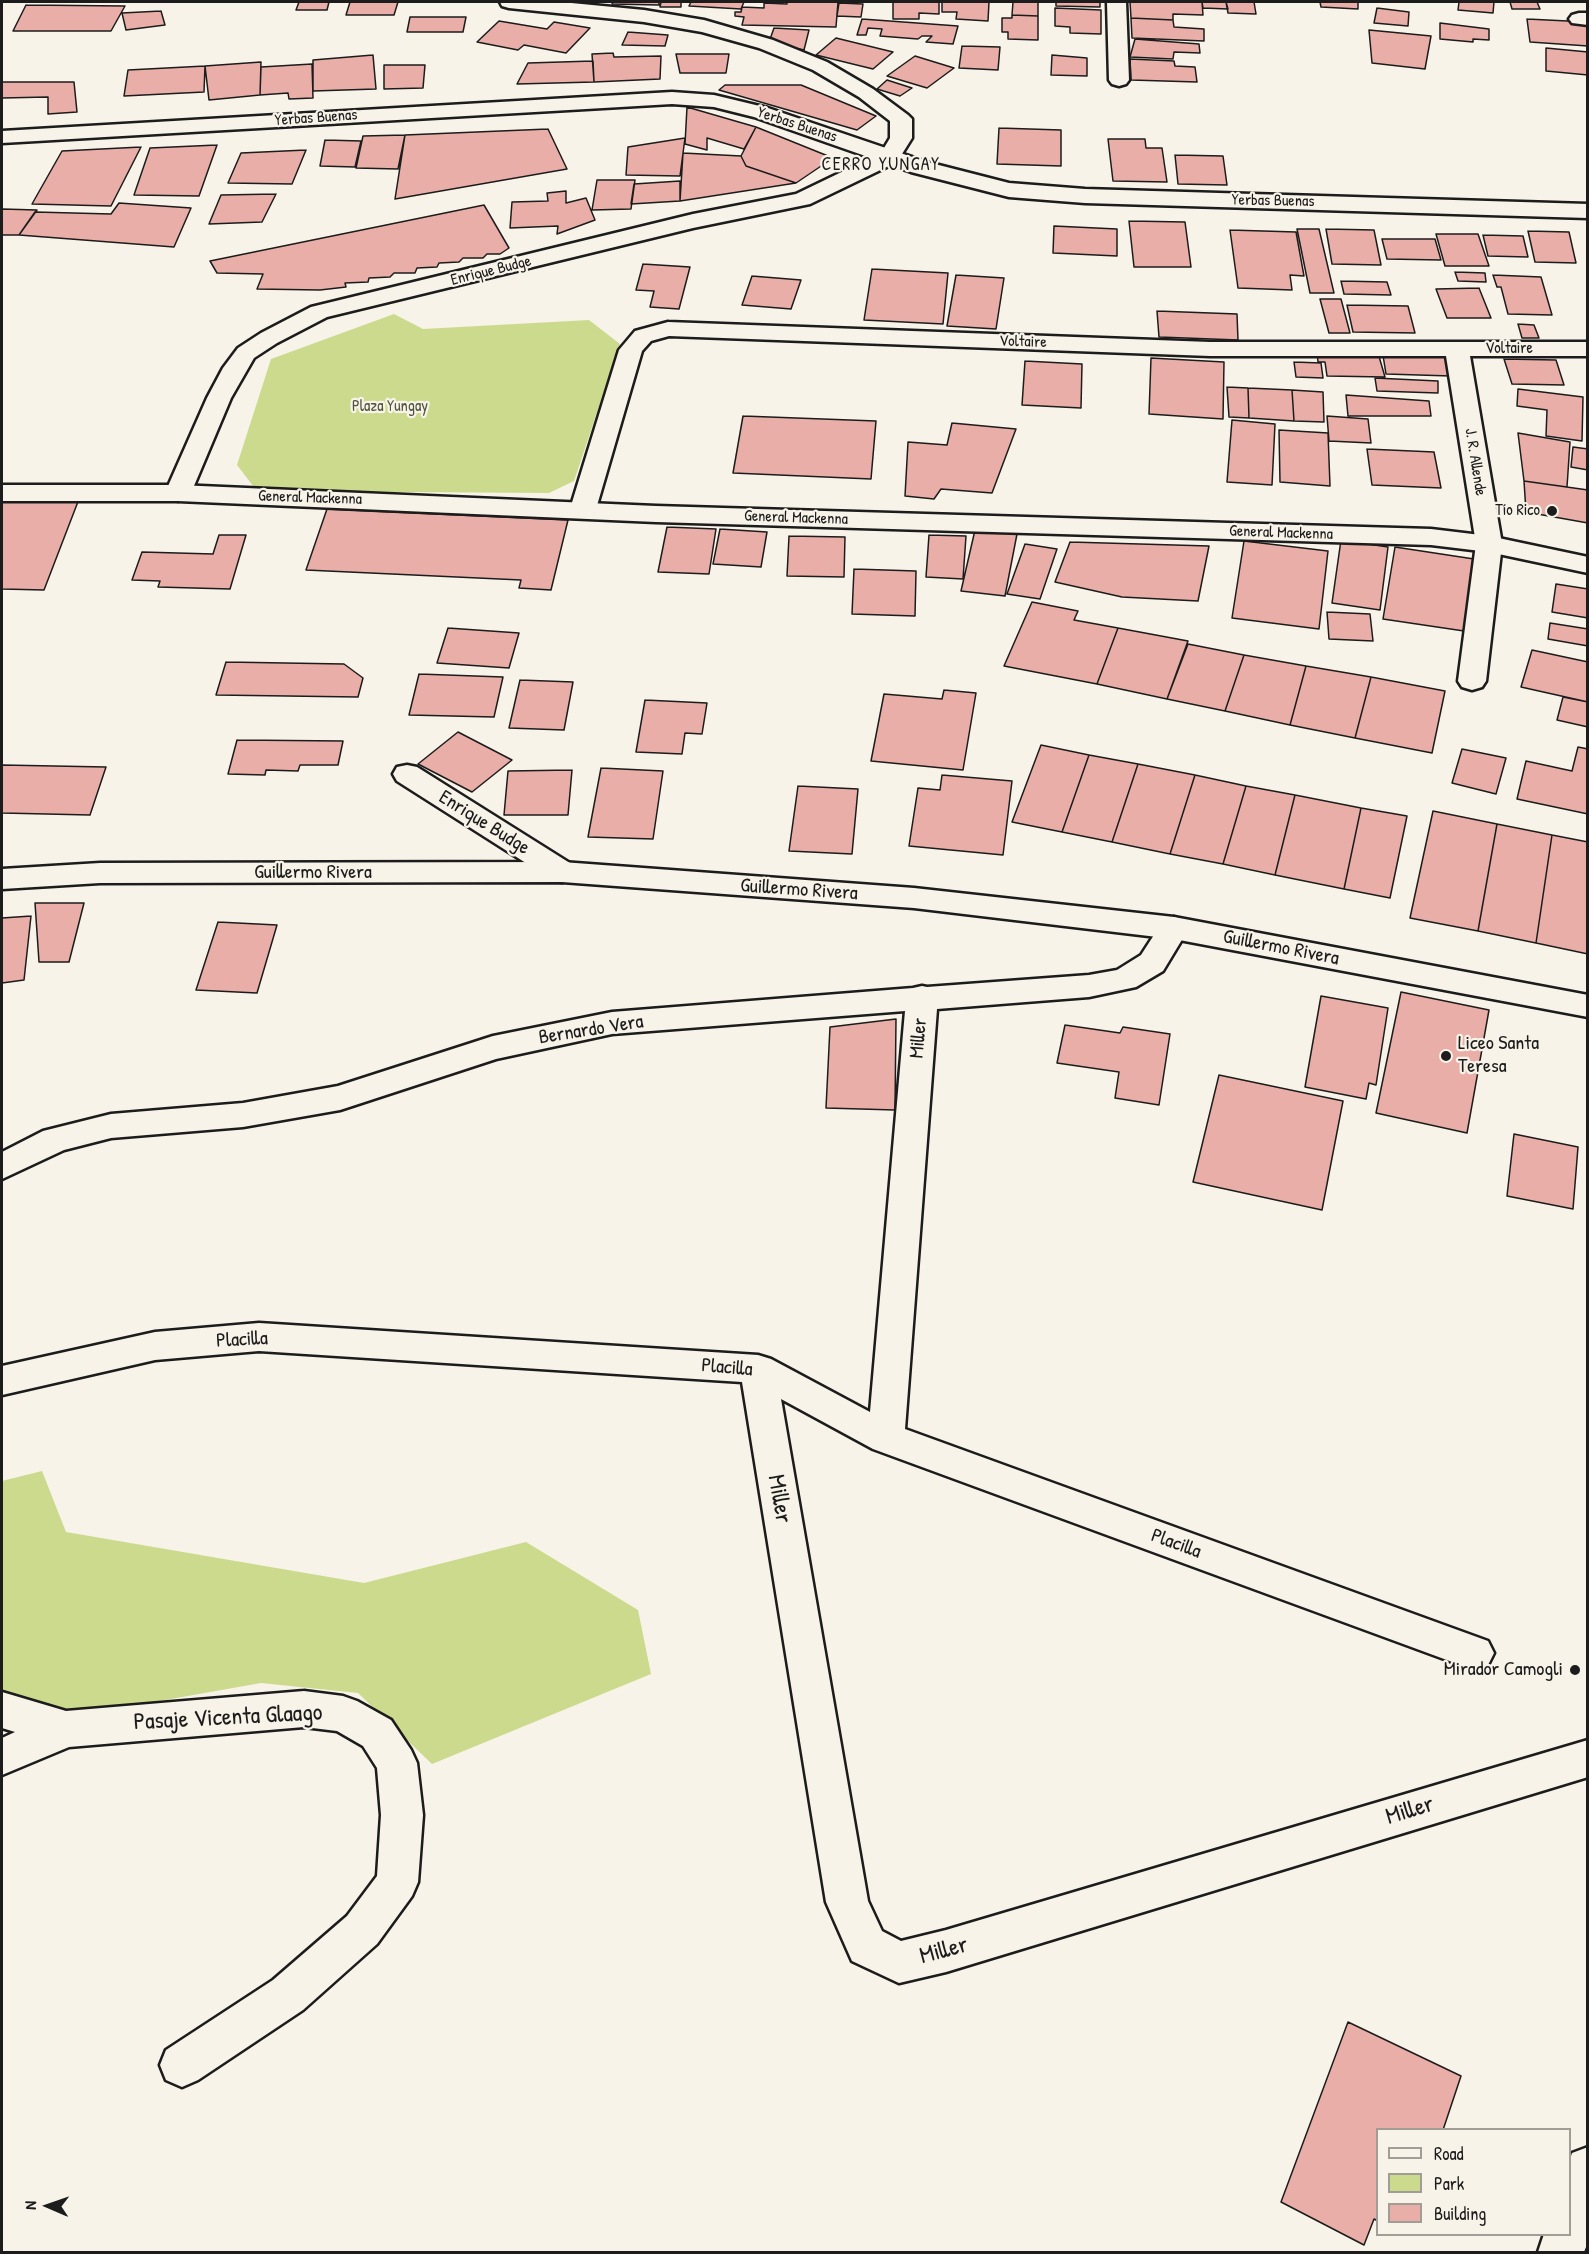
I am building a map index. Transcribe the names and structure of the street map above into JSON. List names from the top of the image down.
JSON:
{
  "streets": {
    "street": [
      "Yerbas Buenas",
      "Enrique Budge",
      "Voltaire",
      "J. R. Allende",
      "General Mackenna",
      "Guillermo Rivera",
      "Bernardo Vera",
      "Miller",
      "Placilla",
      "Pasaje Vicenta Glaago"
    ]
  },
  "crossings": [
    ["Yerbas Buenas", "Enrique Budge"],
    ["Enrique Budge", "General Mackenna"],
    ["Enrique Budge", "Guillermo Rivera"],
    ["Voltaire", "J. R. Allende"],
    ["Voltaire", "General Mackenna"],
    ["J. R. Allende", "General Mackenna"],
    ["Guillermo Rivera", "Bernardo Vera"],
    ["Bernardo Vera", "Miller"],
    ["Miller", "Placilla"]
  ],
  "districts": ["CERRO YUNGAY"],
  "parks": ["Plaza Yungay"],
  "places": ["Tío Rico", "Liceo Santa Teresa", "Mirador Camogli"],
  "legend": ["Road", "Park", "Building"],
  "north": "left"
}
